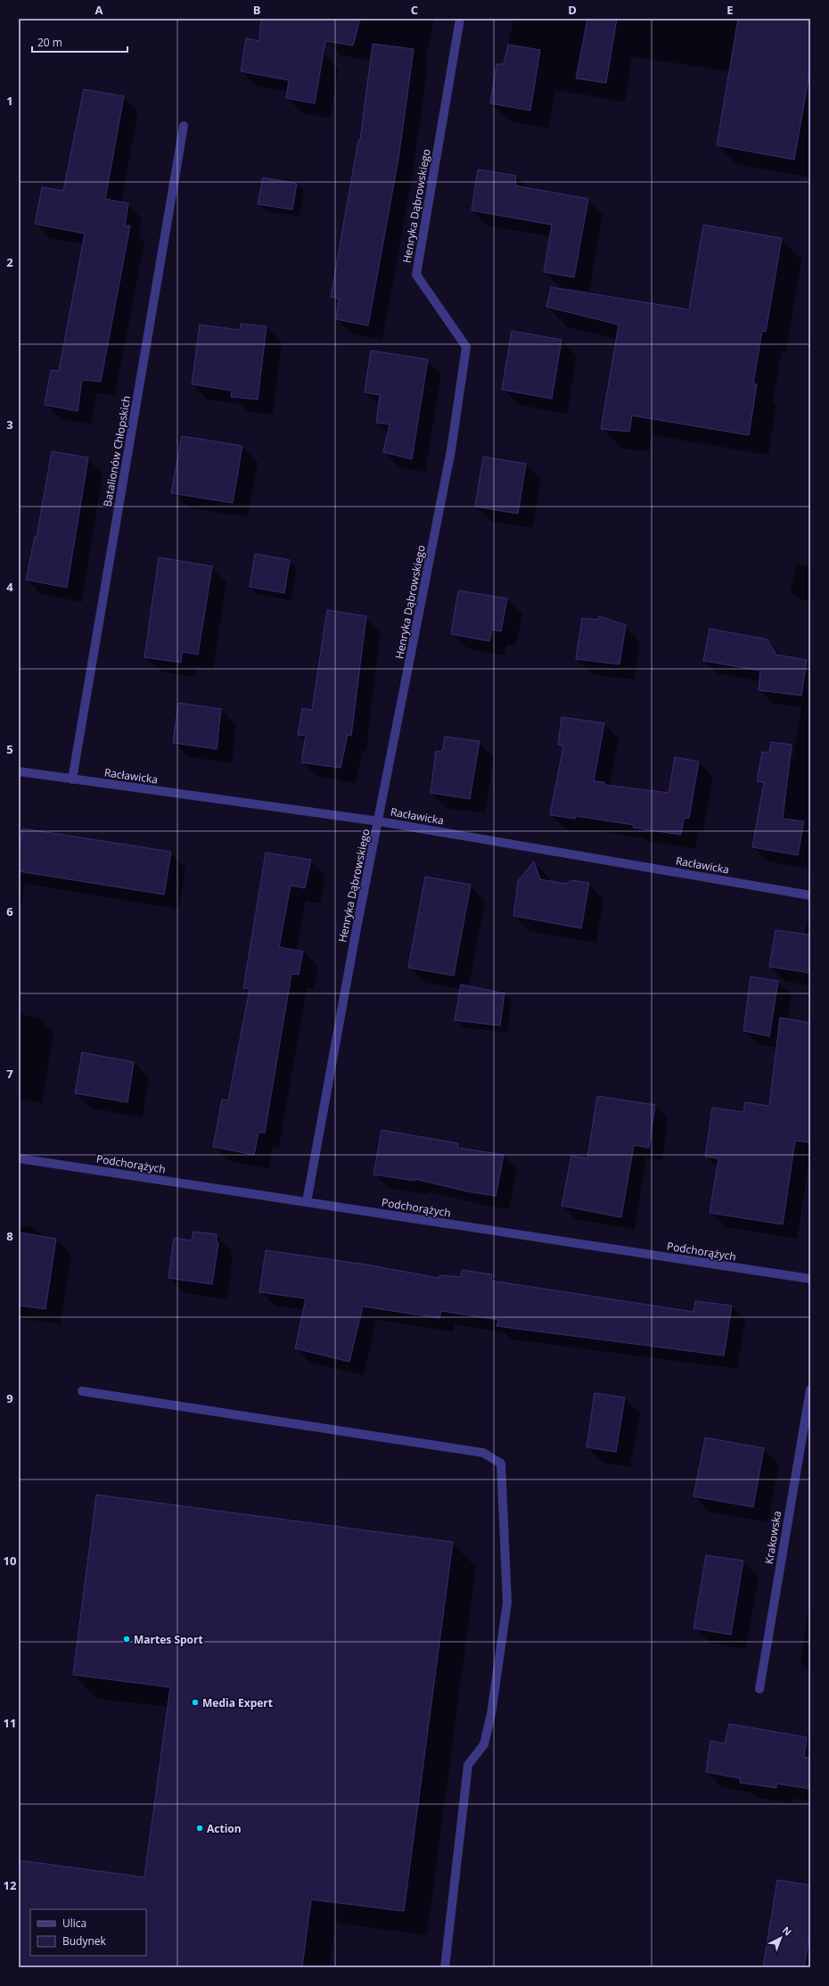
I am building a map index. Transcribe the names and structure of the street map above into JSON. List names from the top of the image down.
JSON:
{
  "streets": {
    "street": [
      "Henryka Dąbrowskiego",
      "Batalionów Chłopskich",
      "Racławicka",
      "Podchorążych",
      "Krakowska"
    ]
  },
  "crossings": [
    ["Henryka Dąbrowskiego", "Racławicka"],
    ["Henryka Dąbrowskiego", "Podchorążych"],
    ["Batalionów Chłopskich", "Racławicka"]
  ],
  "places": ["Martes Sport", "Media Expert", "Action"],
  "legend": ["Ulica", "Budynek"],
  "scale_bar": "20 m",
  "north": "top right",
  "grid": {
    "columns": [
      "A",
      "B",
      "C",
      "D",
      "E"
    ],
    "rows": [
      "1",
      "2",
      "3",
      "4",
      "5",
      "6",
      "7",
      "8",
      "9",
      "10",
      "11",
      "12"
    ]
  }
}
